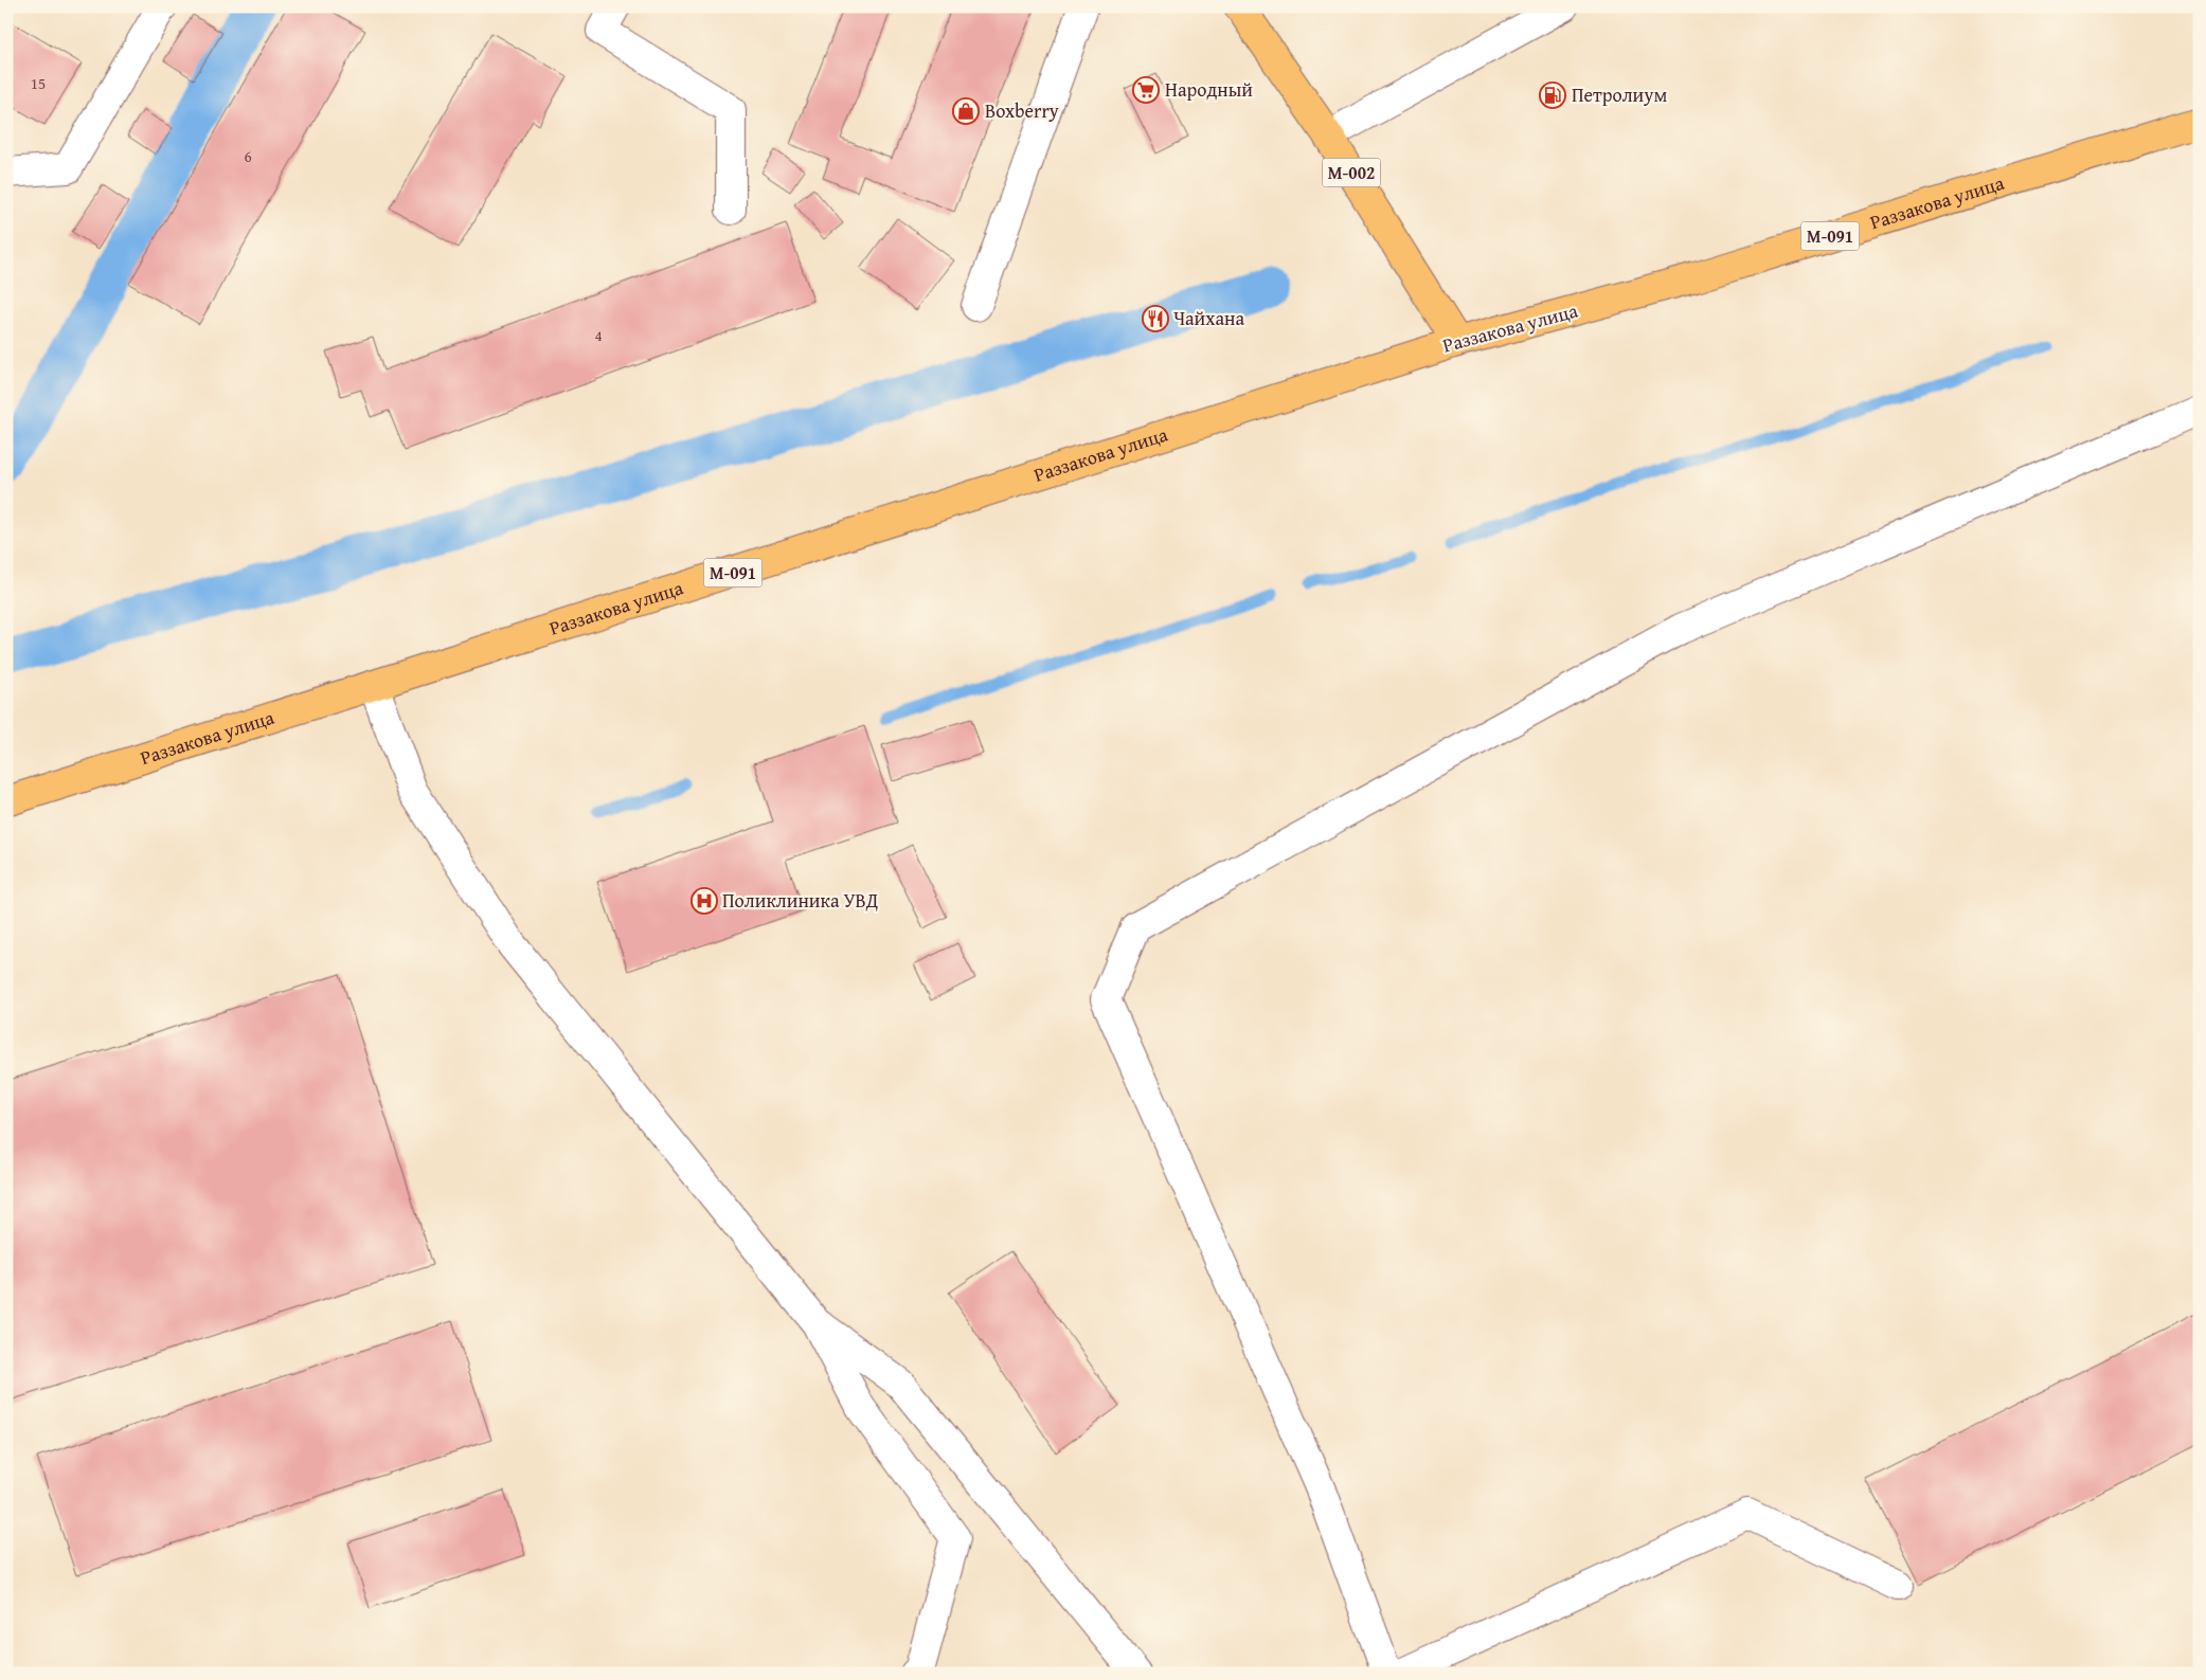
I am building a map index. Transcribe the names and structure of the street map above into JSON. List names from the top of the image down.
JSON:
{
  "streets": {
    "main road": ["M-002", "Раззакова улица", "М-091"]
  },
  "crossings": [
    ["M-002", "Раззакова улица"]
  ],
  "places": {
    "supermarket": ["Народный"],
    "fuel station": ["Петролиум"],
    "shop": ["Boxberry"],
    "restaurant": ["Чайхана"],
    "hospital": ["Поликлиника УВД"]
  },
  "house_numbers": ["15", "6", "4"]
}
